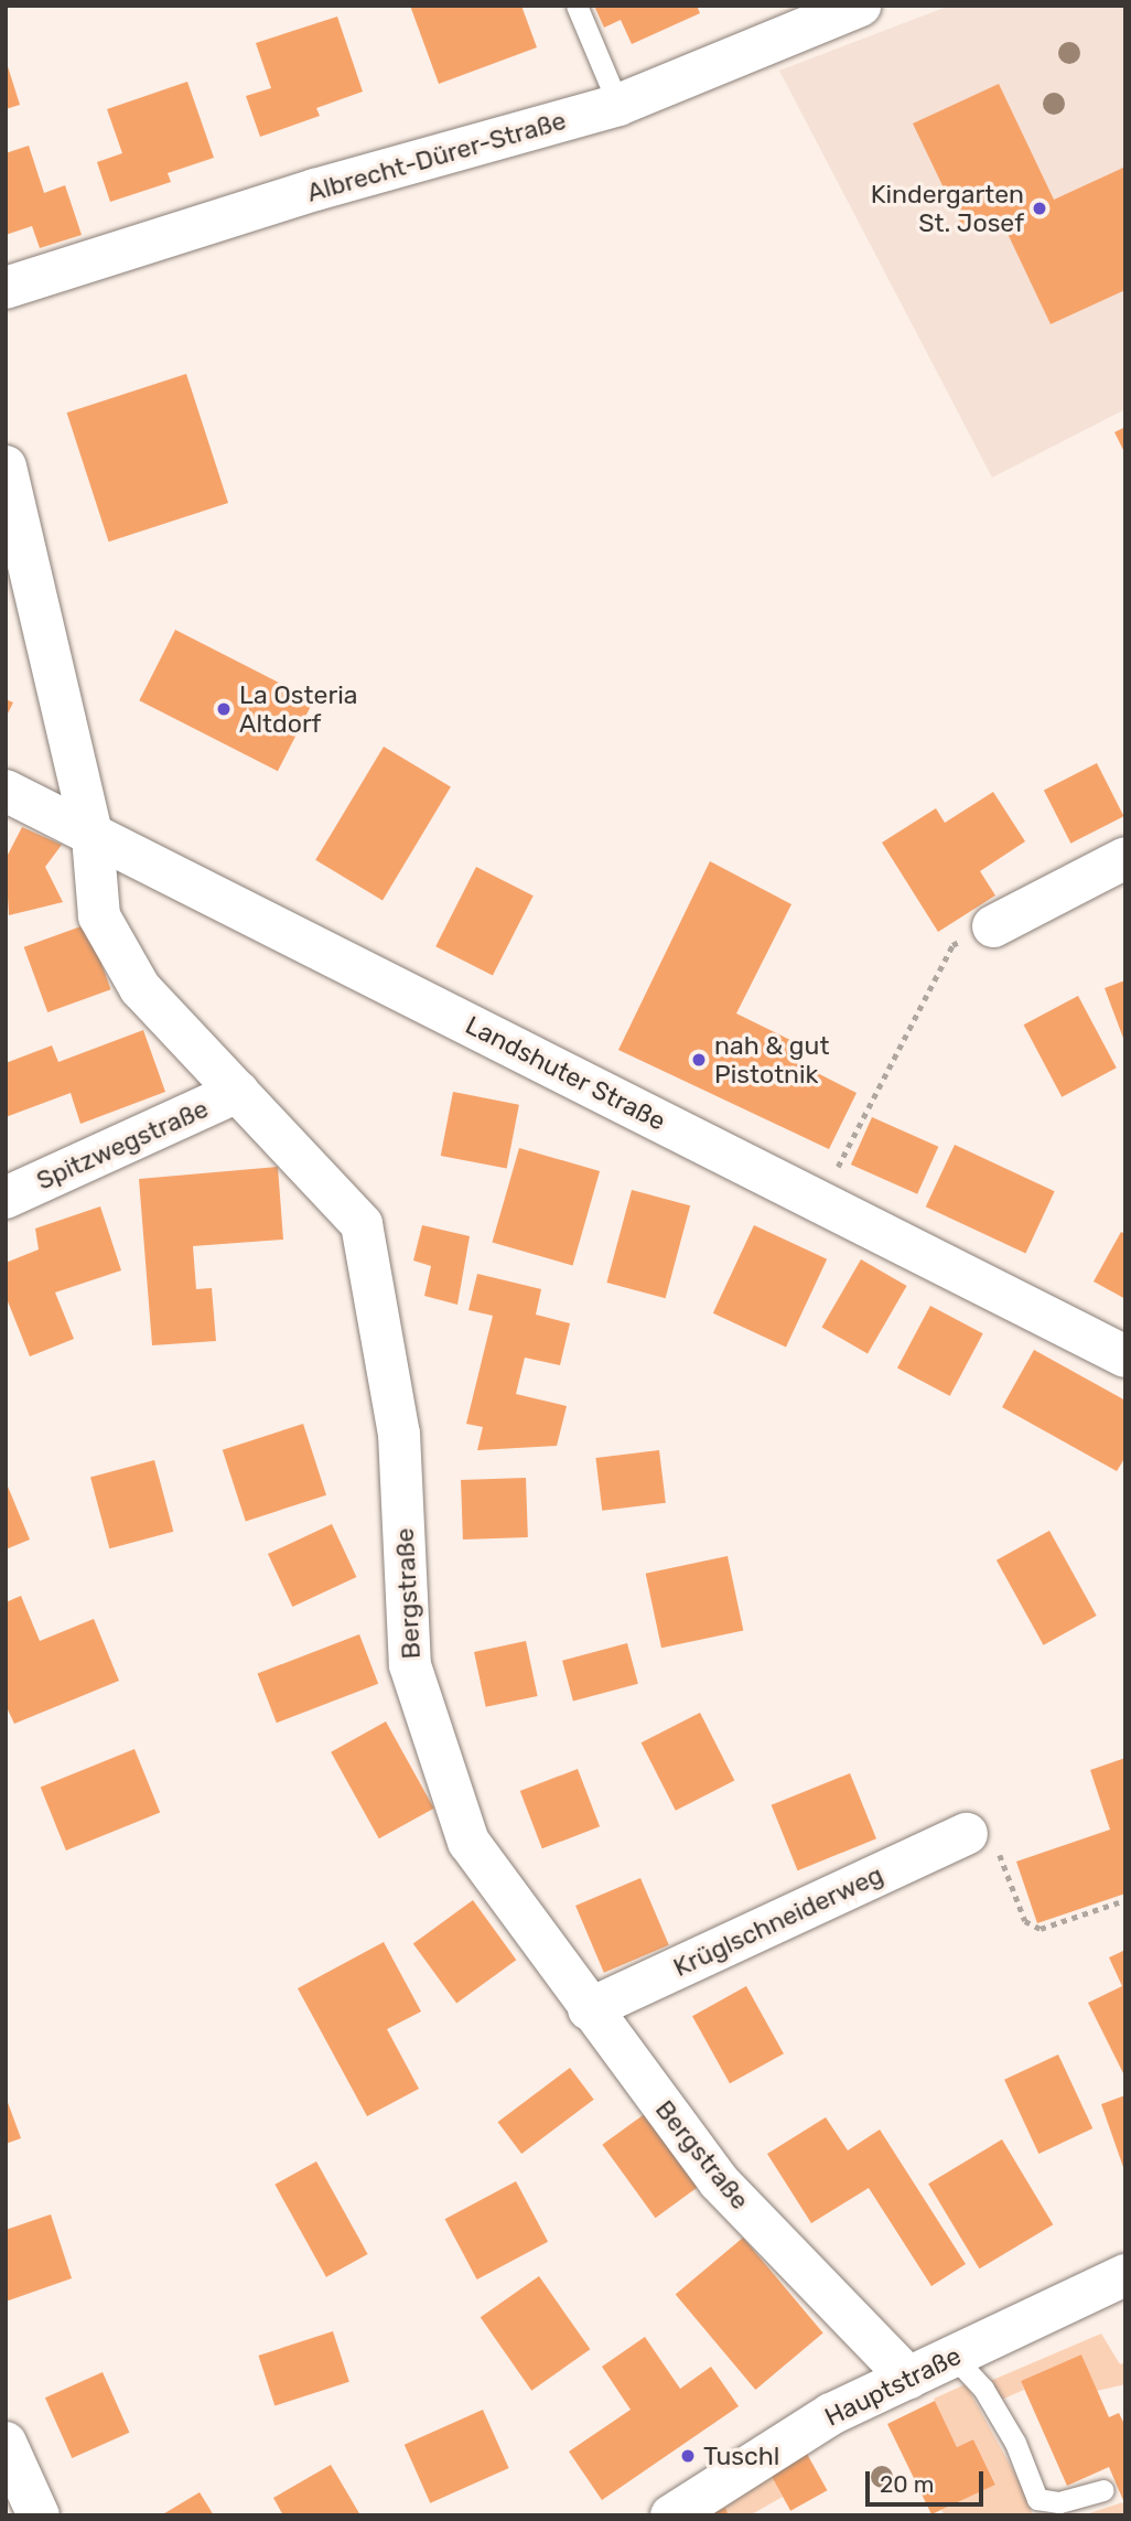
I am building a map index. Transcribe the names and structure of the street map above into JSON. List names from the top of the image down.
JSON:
{
  "streets": {
    "street": [
      "Albrecht-Dürer-Straße",
      "Landshuter Straße",
      "Spitzwegstraße",
      "Bergstraße",
      "Krüglschneiderweg",
      "Hauptstraße"
    ]
  },
  "crossings": [
    ["Landshuter Straße", "Bergstraße"],
    ["Spitzwegstraße", "Bergstraße"],
    ["Bergstraße", "Krüglschneiderweg"],
    ["Bergstraße", "Hauptstraße"]
  ],
  "places": [
    "Kindergarten St. Josef",
    "La Osteria Altdorf",
    "nah & gut Pistotnik",
    "Tuschl"
  ],
  "scale_bar": "20 m"
}
